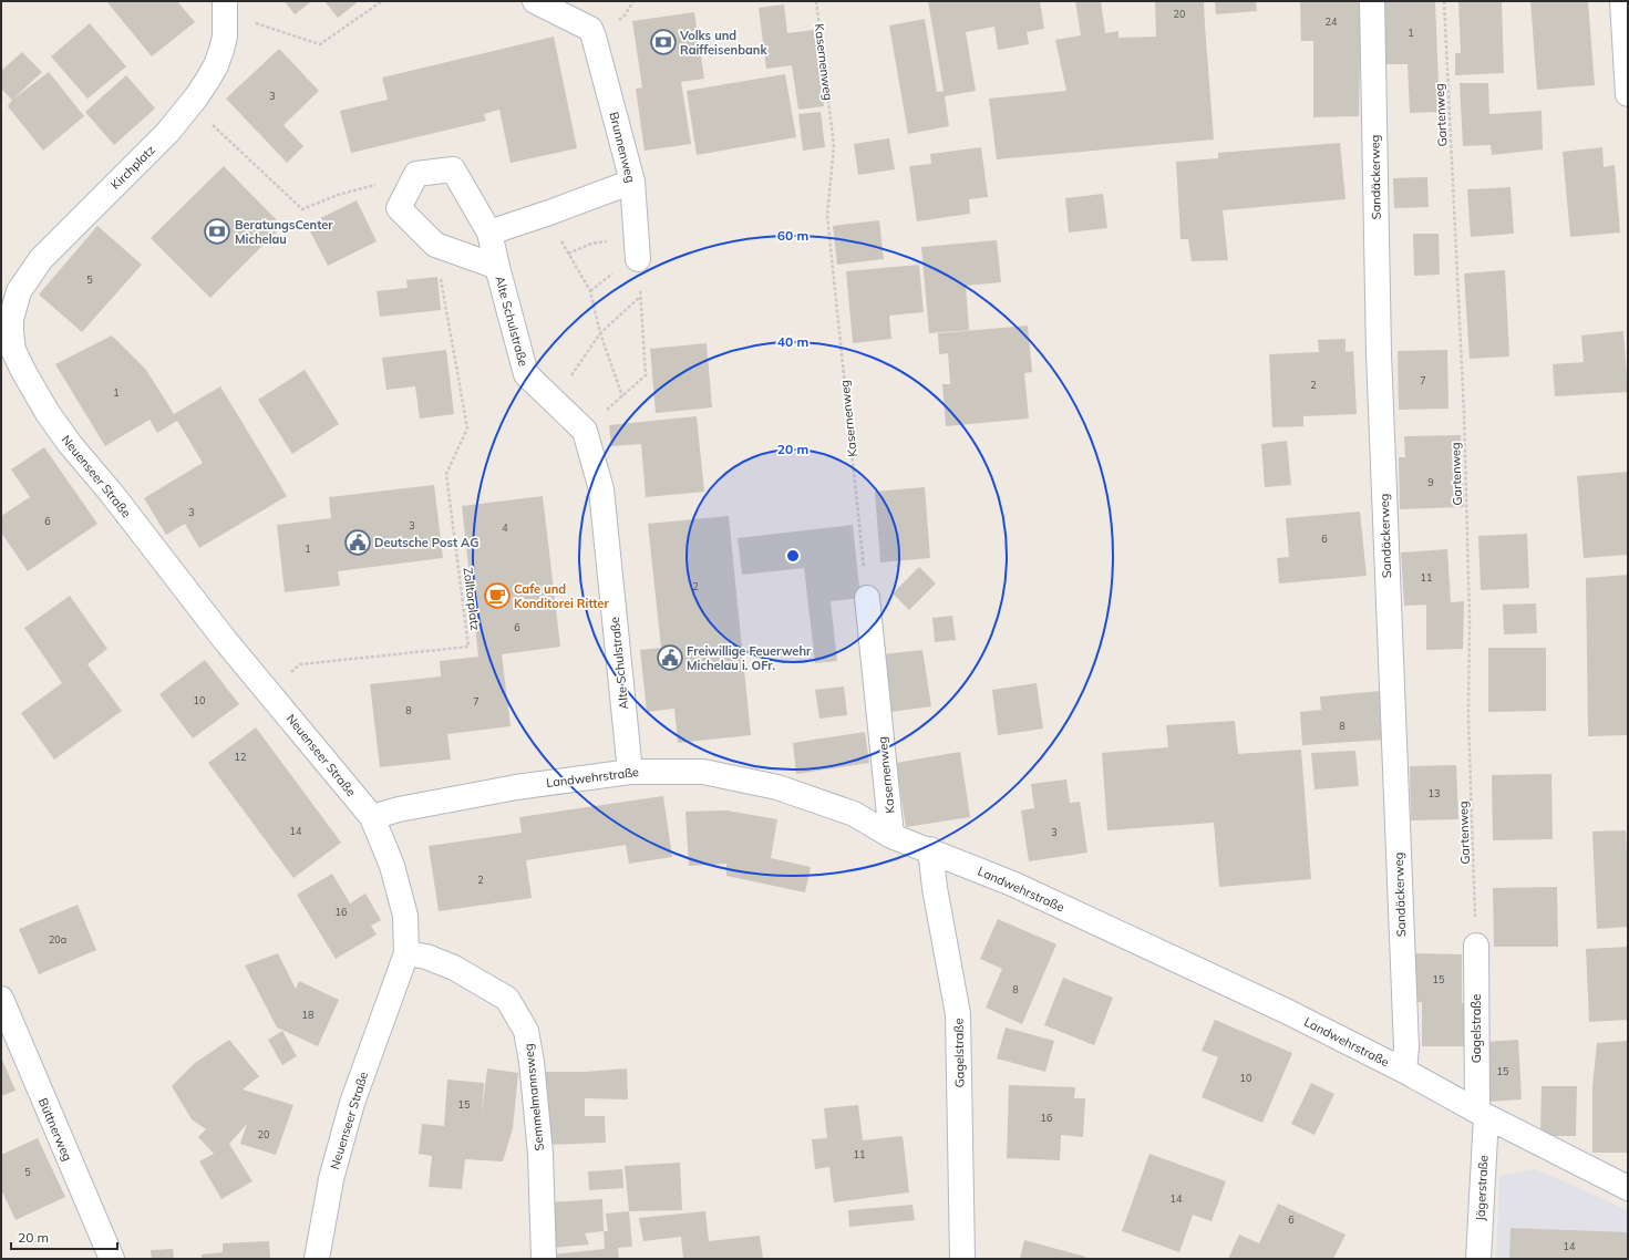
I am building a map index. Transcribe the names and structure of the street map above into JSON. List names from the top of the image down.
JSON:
{
  "streets": {
    "street": [
      "Kasernenweg",
      "Brunnenweg",
      "Kirchplatz",
      "Sandäckerweg",
      "Alte Schulstraße",
      "Neuenseer Straße",
      "Landwehrstraße",
      "Gagelstraße",
      "Semmelmannsweg",
      "Büttnerweg",
      "Jägerstraße"
    ],
    "path": ["Gartenweg", "Zolltorplatz"]
  },
  "crossings": [
    ["Kasernenweg", "Landwehrstraße"],
    ["Gartenweg", "Gagelstraße"],
    ["Kirchplatz", "Neuenseer Straße"],
    ["Sandäckerweg", "Landwehrstraße"],
    ["Alte Schulstraße", "Zolltorplatz"],
    ["Alte Schulstraße", "Landwehrstraße"],
    ["Neuenseer Straße", "Zolltorplatz"],
    ["Neuenseer Straße", "Landwehrstraße"],
    ["Neuenseer Straße", "Semmelmannsweg"],
    ["Landwehrstraße", "Gagelstraße"],
    ["Landwehrstraße", "Jägerstraße"],
    ["Gagelstraße", "Jägerstraße"]
  ],
  "places": {
    "bank": ["Volks und Raiffeisenbank", "BeratungsCenter Michelau"],
    "public building": ["Deutsche Post AG", "Freiwillige Feuerwehr Michelau i. OFr."],
    "cafe": ["Cafe und Konditorei Ritter"]
  },
  "house_numbers": [
    "20",
    "24",
    "1",
    "3",
    "5",
    "7",
    "2",
    "1",
    "9",
    "3",
    "6",
    "3",
    "4",
    "6",
    "1",
    "11",
    "2",
    "6",
    "10",
    "7",
    "8",
    "8",
    "12",
    "13",
    "14",
    "3",
    "2",
    "16",
    "20a",
    "15",
    "8",
    "18",
    "15",
    "10",
    "15",
    "16",
    "20",
    "11",
    "5",
    "14",
    "6",
    "14"
  ],
  "scale_bar": "20 m",
  "rings": ["60 m", "40 m", "20 m"]
}
